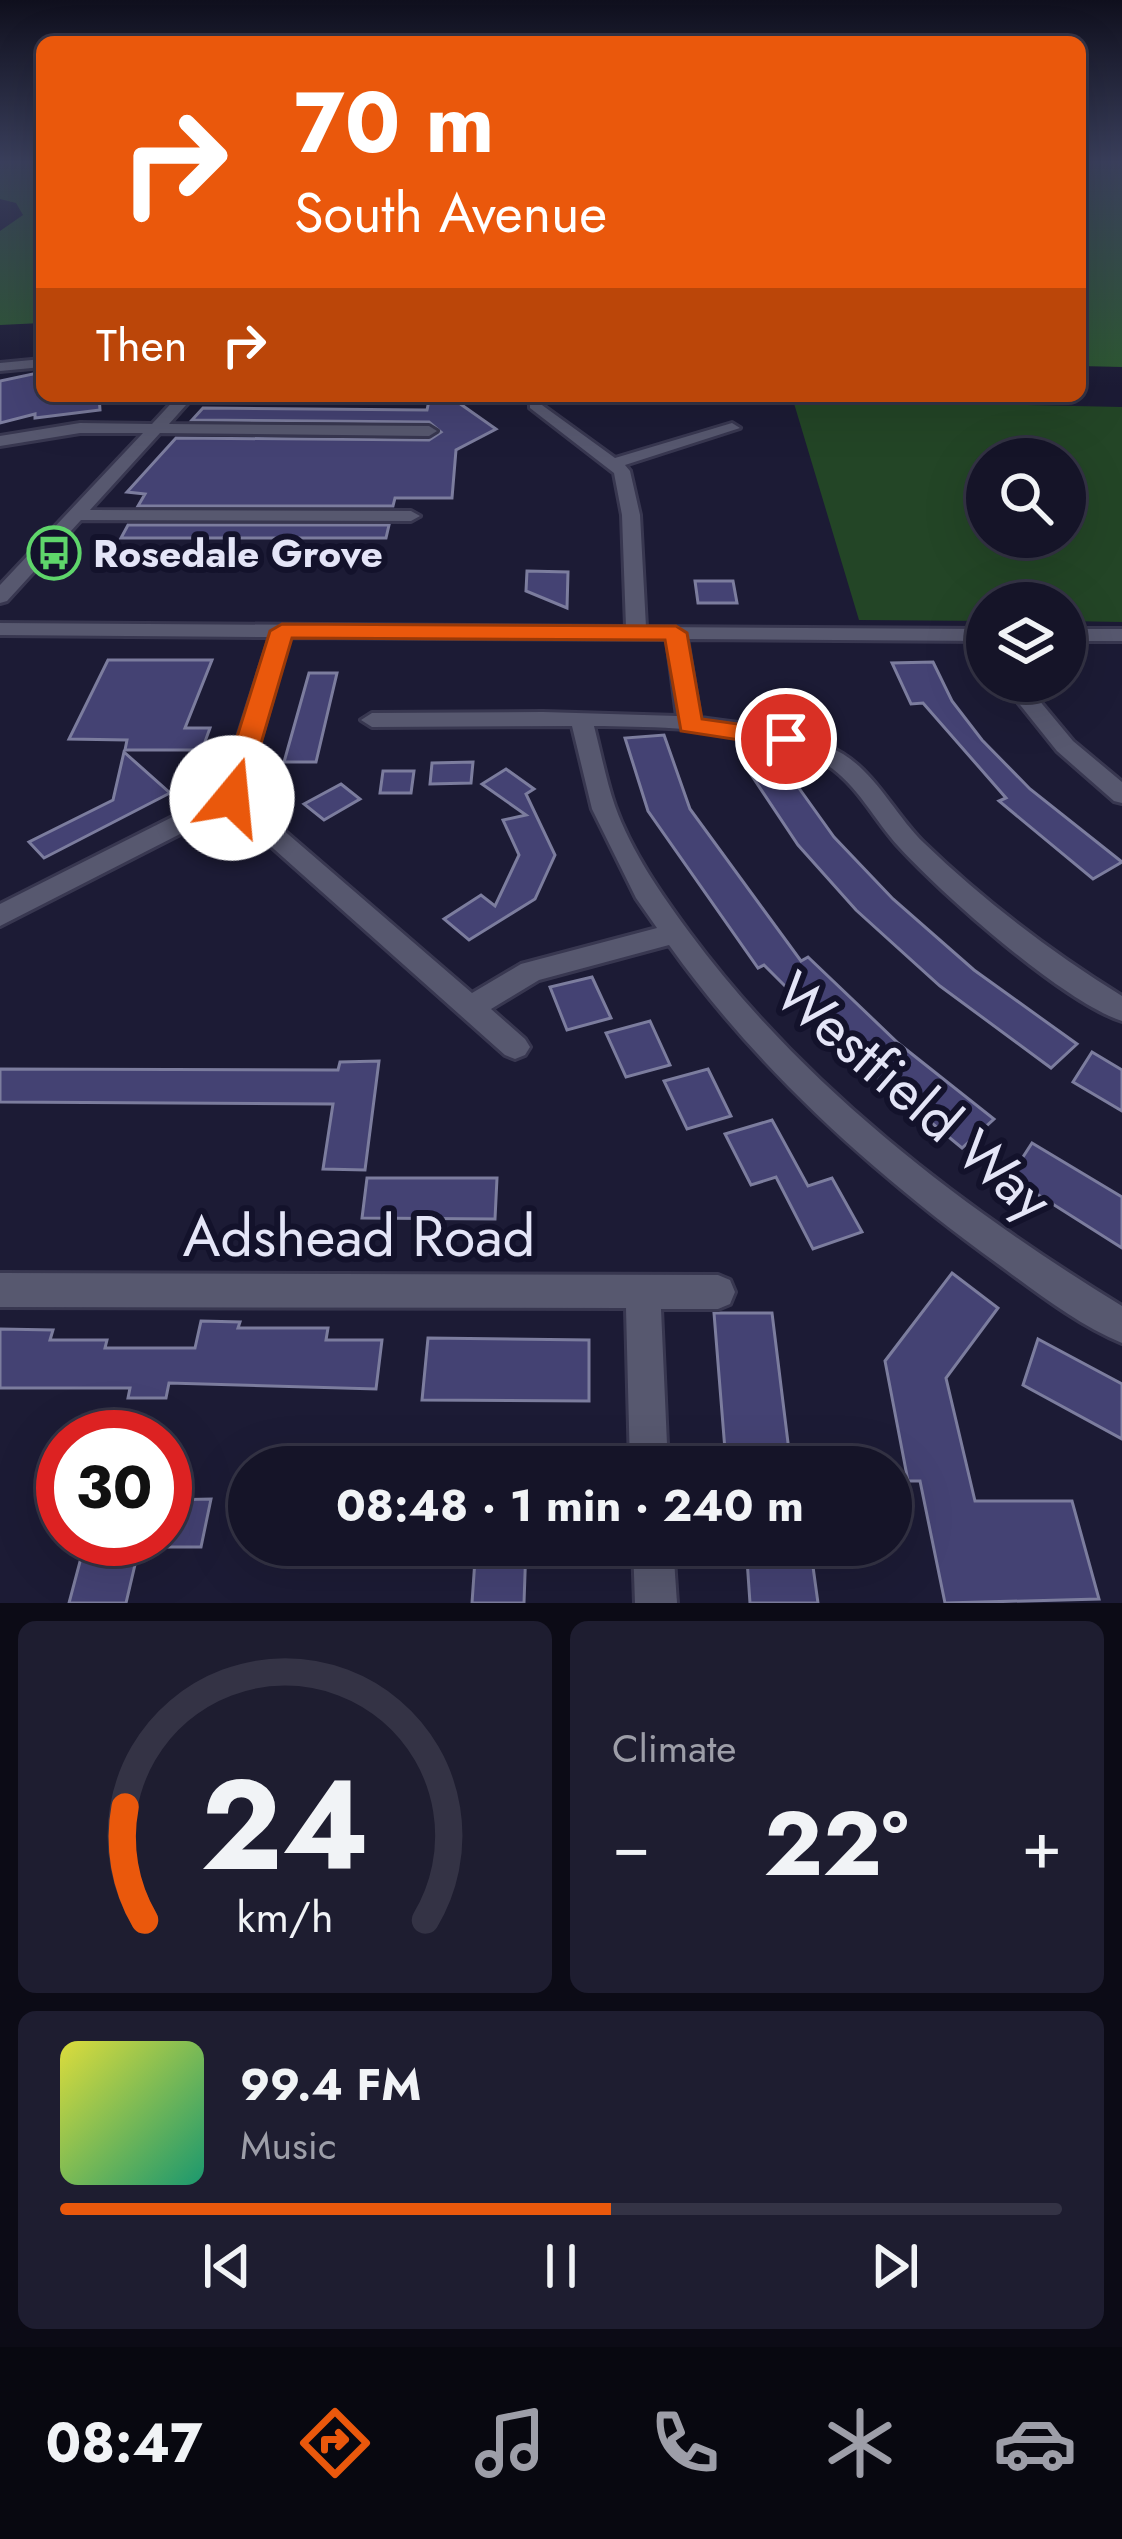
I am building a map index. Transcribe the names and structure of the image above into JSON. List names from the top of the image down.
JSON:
{
  "streets": {
    "street": ["Westfield Way", "Adshead Road"]
  },
  "places": {
    "bus stop": ["Rosedale Grove"]
  },
  "page": {
    "turn": ["70 m", "South Avenue"],
    "then": "Then",
    "limit": "30",
    "trip": "08:48 · 1 min · 240 m",
    "tile": "Climate",
    "heat": ["−", "22°", "+"],
    "song": ["99.4 FM", "Music"],
    "tabs": "08:47",
    "gauge": ["24", "km/h"]
  }
}
